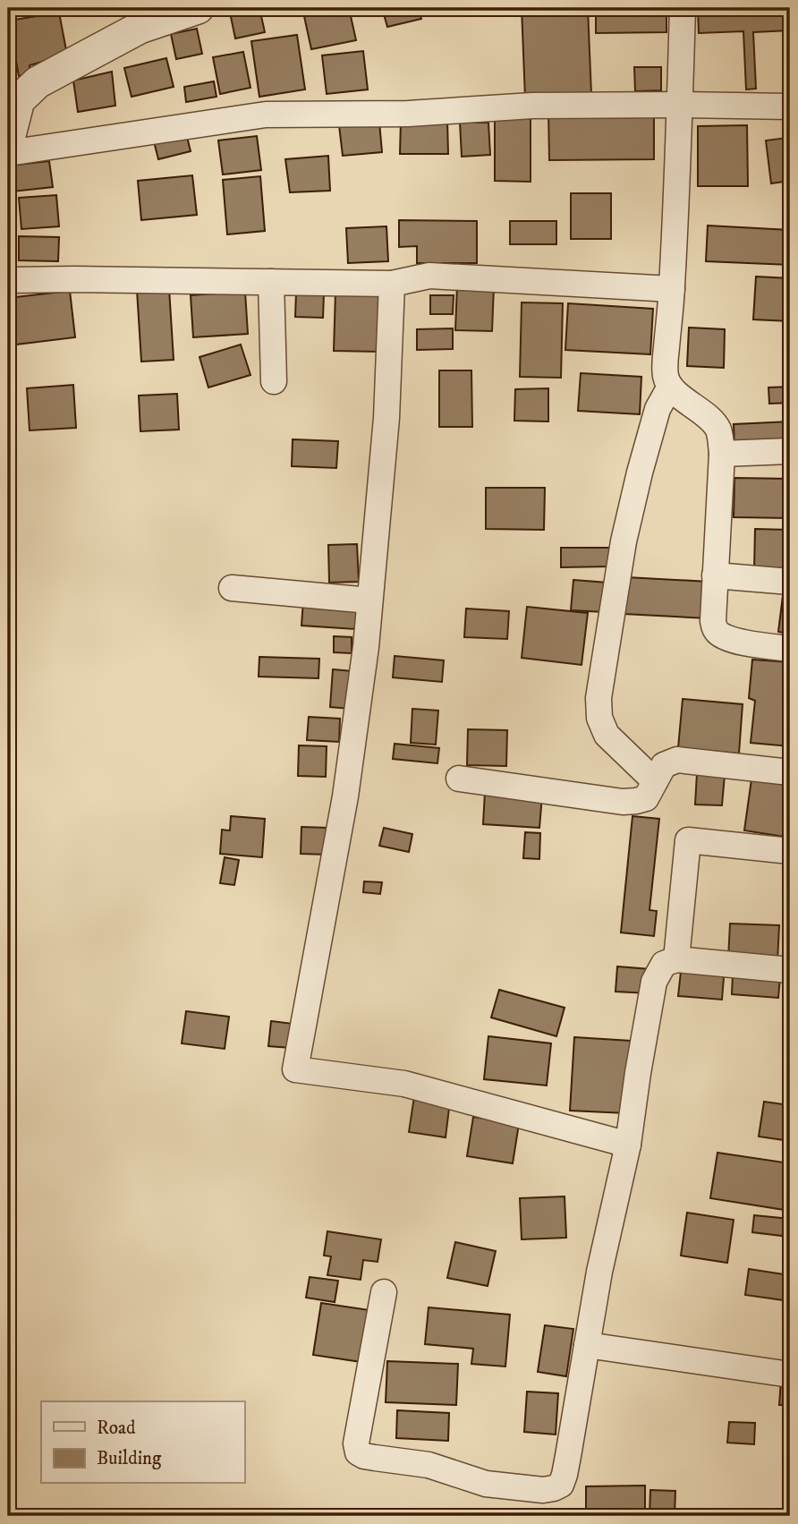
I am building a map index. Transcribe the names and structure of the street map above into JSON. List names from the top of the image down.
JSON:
{
  "legend": ["Road", "Building"]
}
